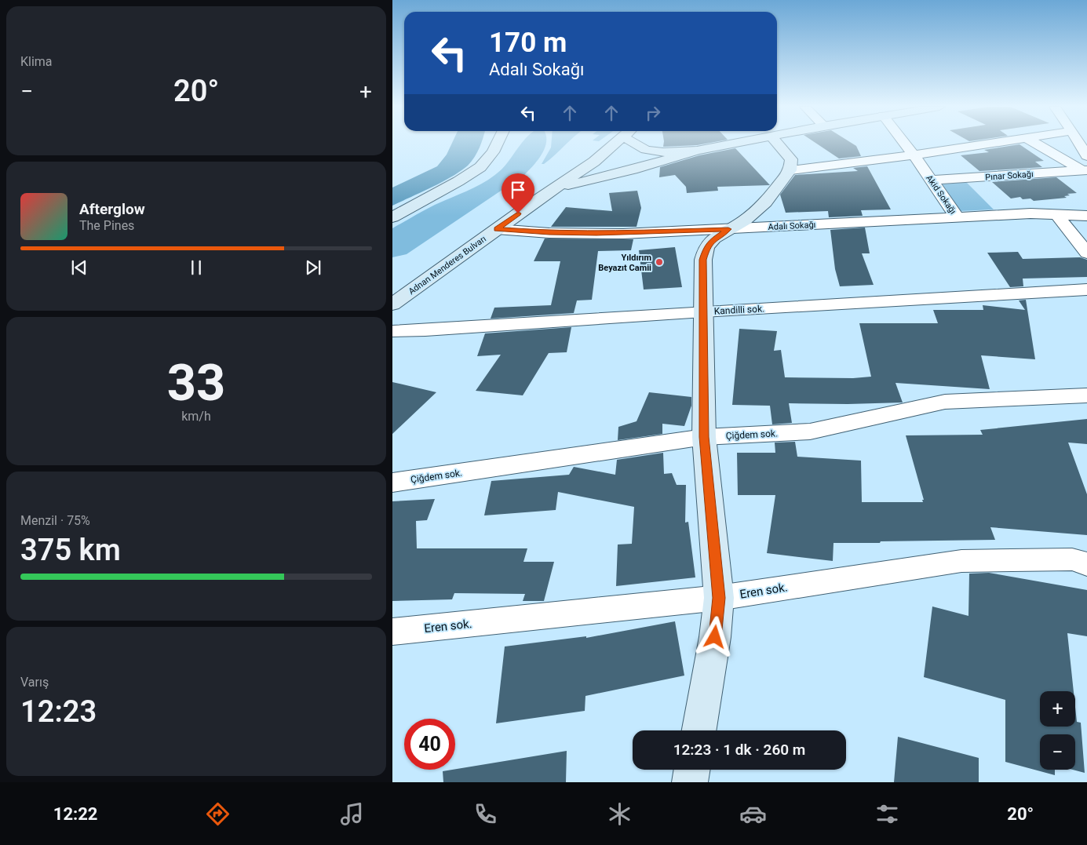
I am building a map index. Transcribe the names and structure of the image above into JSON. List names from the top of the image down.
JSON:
{
  "streets": {
    "main road": ["Adnan Menderes Bulvarı"],
    "street": [
      "Pınar Sokağı",
      "Akid Sokağı",
      "Adalı Sokağı",
      "Kandilli sok.",
      "Çiğdem sok.",
      "Eren sok."
    ]
  },
  "crossings": [
    ["Pınar Sokağı", "Akid Sokağı"],
    ["Akid Sokağı", "Adalı Sokağı"],
    ["Adalı Sokağı", "Adnan Menderes Bulvarı"]
  ],
  "places": ["Yıldırım Beyazıt Camii"],
  "page": {
    "tile": [
      "Klima",
      ["33", "km/h"],
      ["Menzil · 75%", "375 km"],
      ["Varış", "12:23"]
    ],
    "turn": ["170 m", "Adalı Sokağı"],
    "heat": ["−", "20°", "+"],
    "song": ["Afterglow", "The Pines"],
    "map_buttons": ["+", "−"],
    "limit": "40",
    "trip": "12:23 · 1 dk · 260 m",
    "tabs": ["12:22", "20°"]
  }
}
